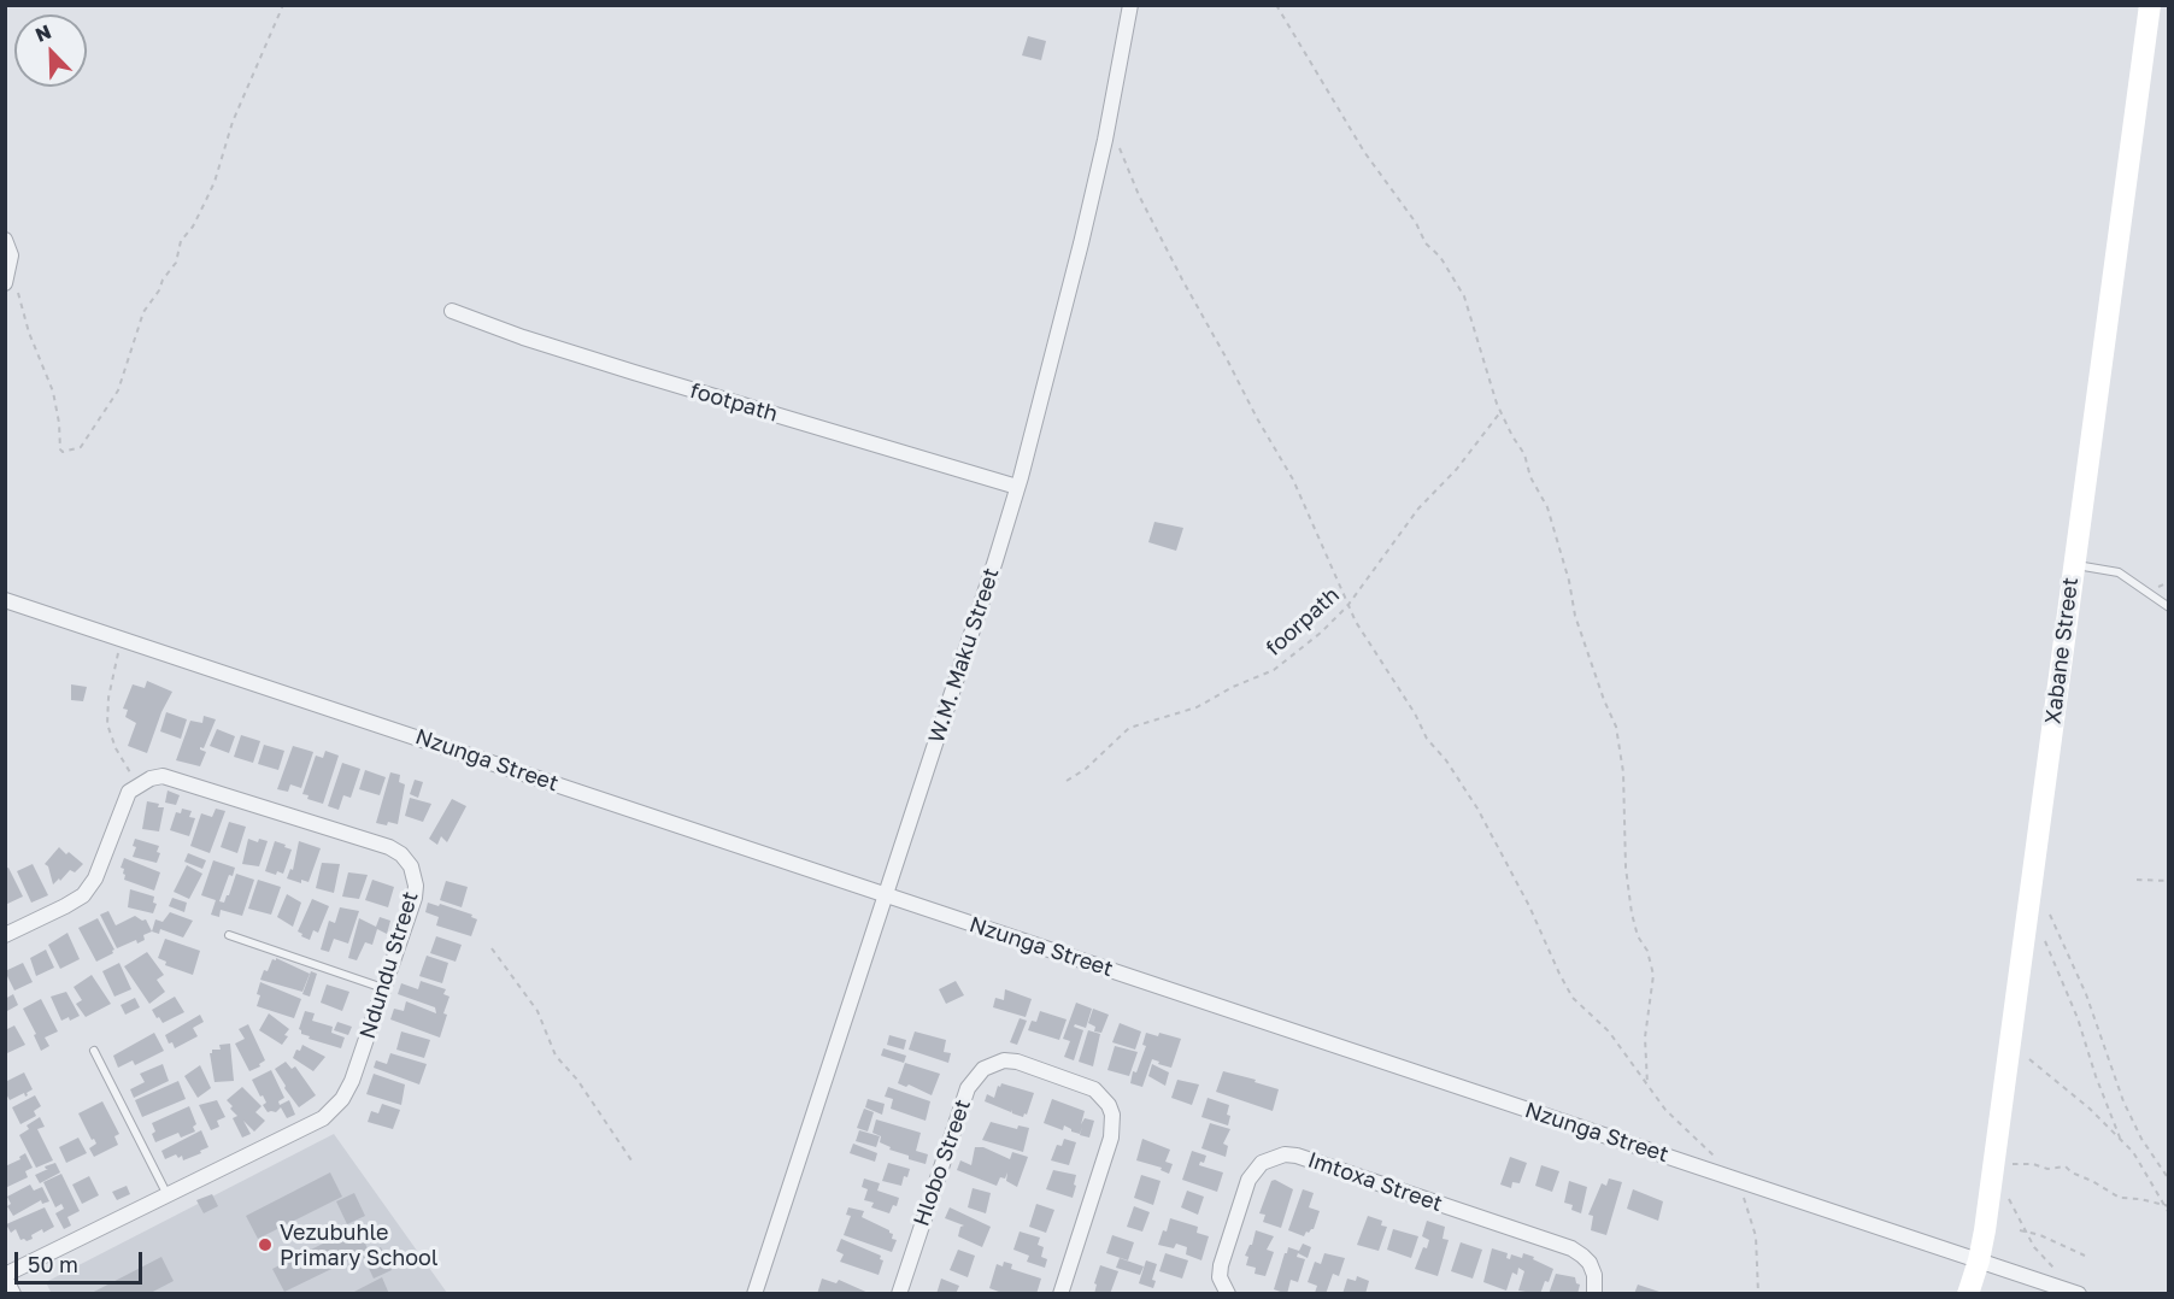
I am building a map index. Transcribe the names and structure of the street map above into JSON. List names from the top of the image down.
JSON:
{
  "streets": {
    "street": [
      "footpath",
      "Xabane Street",
      "W.M. Maku Street",
      "Nzunga Street",
      "Ndundu Street",
      "Hlobo Street",
      "Imtoxa Street"
    ],
    "path": ["foorpath"]
  },
  "crossings": [
    ["footpath", "W.M. Maku Street"],
    ["Xabane Street", "Nzunga Street"],
    ["W.M. Maku Street", "Nzunga Street"]
  ],
  "places": ["Vezubuhle Primary School"],
  "scale_bar": "50 m",
  "north": "top left"
}
